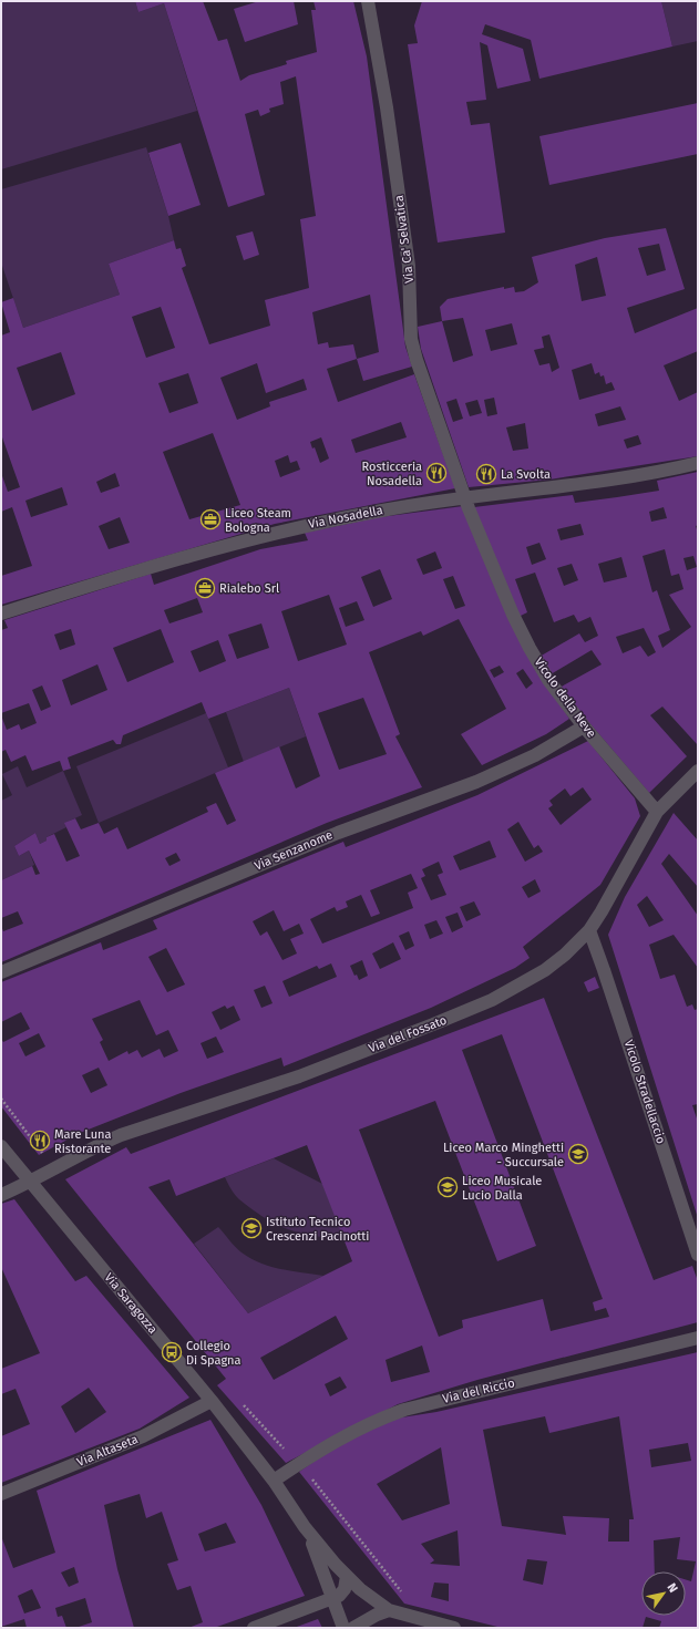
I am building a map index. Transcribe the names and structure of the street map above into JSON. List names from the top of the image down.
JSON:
{
  "streets": {
    "street": [
      "Via Ca' Selvatica",
      "Via Nosadella",
      "Vicolo della Neve",
      "Via Senzanome",
      "Via del Fossato",
      "Vicolo Stradellaccio",
      "Via Saragozza",
      "Via del Riccio",
      "Via Altaseta"
    ]
  },
  "crossings": [
    ["Via Ca' Selvatica", "Via Nosadella"],
    ["Via Ca' Selvatica", "Vicolo della Neve"],
    ["Via Nosadella", "Vicolo della Neve"],
    ["Vicolo della Neve", "Via Senzanome"],
    ["Vicolo della Neve", "Via del Fossato"],
    ["Via del Fossato", "Vicolo Stradellaccio"],
    ["Via del Fossato", "Via Saragozza"],
    ["Via Saragozza", "Via del Riccio"],
    ["Via Saragozza", "Via Altaseta"]
  ],
  "places": {
    "restaurant": ["Rosticceria Nosadella", "La Svolta", "Mare Luna Ristorante"],
    "office": ["Liceo Steam Bologna", "Rialebo Srl"],
    "school or university": ["Liceo Marco Minghetti - Succursale", "Liceo Musicale Lucio Dalla", "Istituto Tecnico Crescenzi Pacinotti"],
    "bus stop": ["Collegio Di Spagna"]
  },
  "north": "top right"
}
